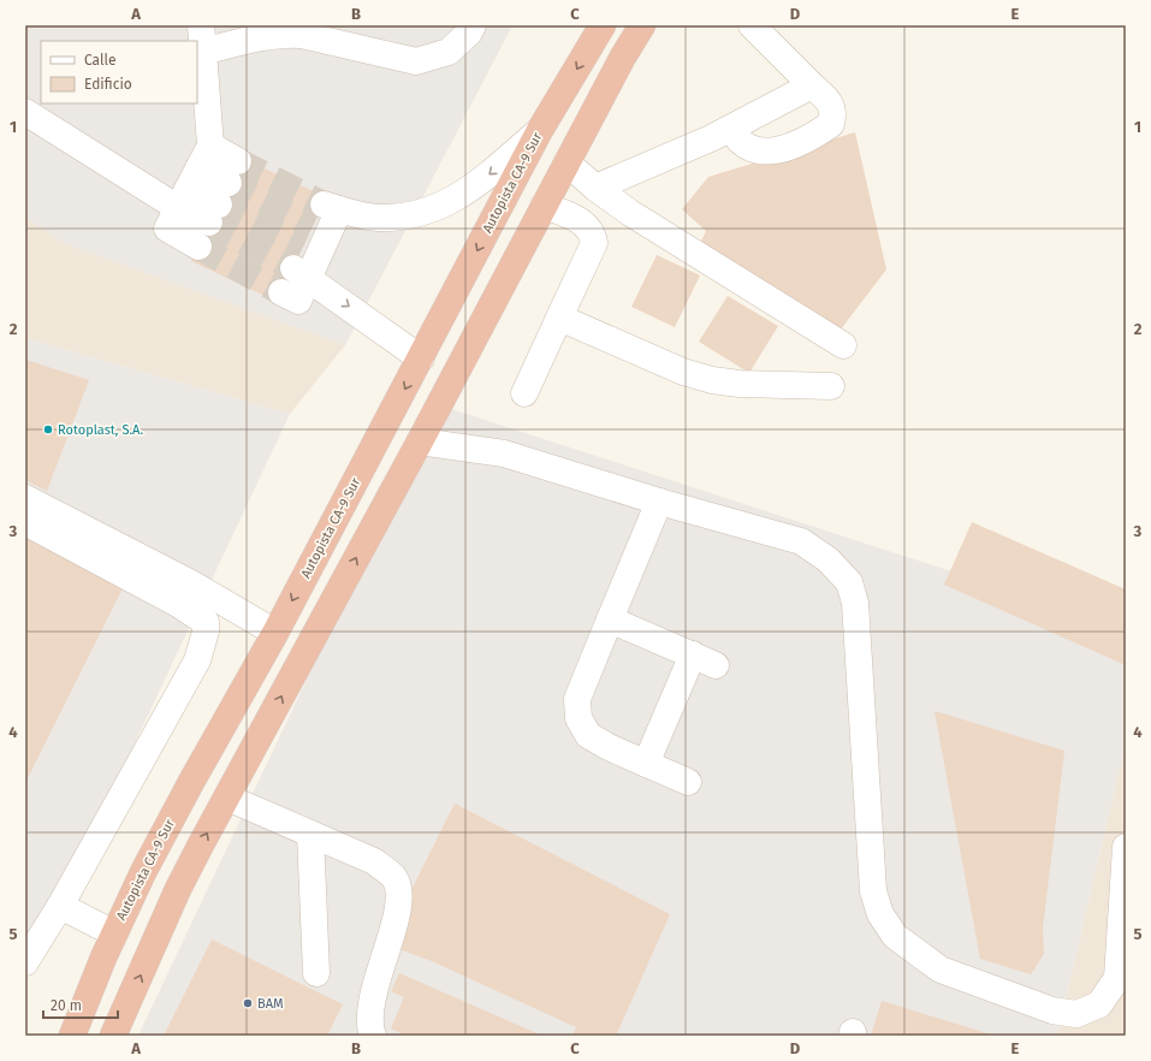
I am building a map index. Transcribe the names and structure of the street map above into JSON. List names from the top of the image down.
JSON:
{
  "streets": {
    "highway": ["Autopista CA-9 Sur"]
  },
  "places": ["Rotoplast, S.A.", "BAM"],
  "legend": ["Calle", "Edificio"],
  "scale_bar": "20 m",
  "grid": {
    "columns": [
      "A",
      "B",
      "C",
      "D",
      "E"
    ],
    "rows": [
      "1",
      "2",
      "3",
      "4",
      "5"
    ]
  }
}
